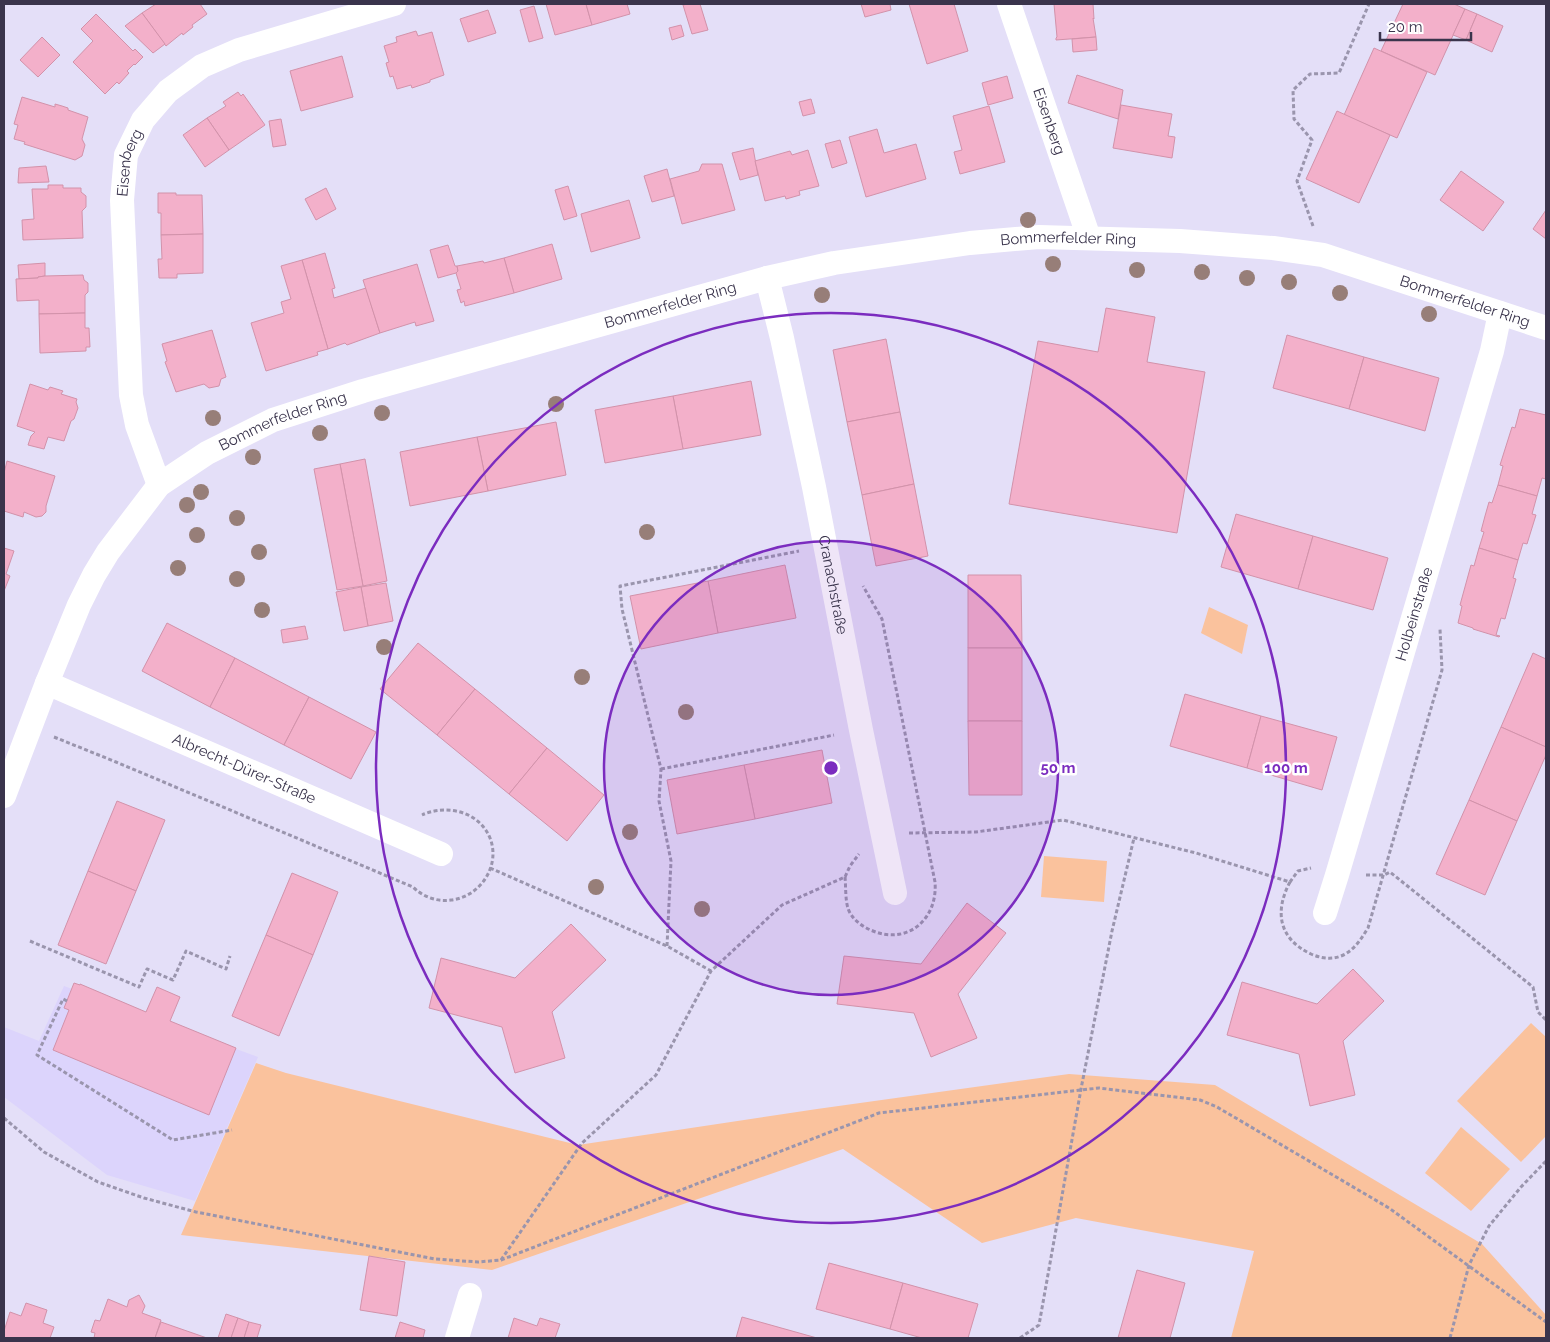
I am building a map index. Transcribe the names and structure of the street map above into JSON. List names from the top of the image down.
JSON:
{
  "streets": {
    "street": [
      "Eisenberg",
      "Bommerfelder Ring",
      "Cranachstraße",
      "Holbeinstraße",
      "Albrecht-Dürer-Straße"
    ]
  },
  "crossings": [
    ["Eisenberg", "Bommerfelder Ring"],
    ["Bommerfelder Ring", "Cranachstraße"],
    ["Bommerfelder Ring", "Holbeinstraße"],
    ["Bommerfelder Ring", "Albrecht-Dürer-Straße"]
  ],
  "scale_bar": "20 m",
  "rings": ["50 m", "100 m"]
}
